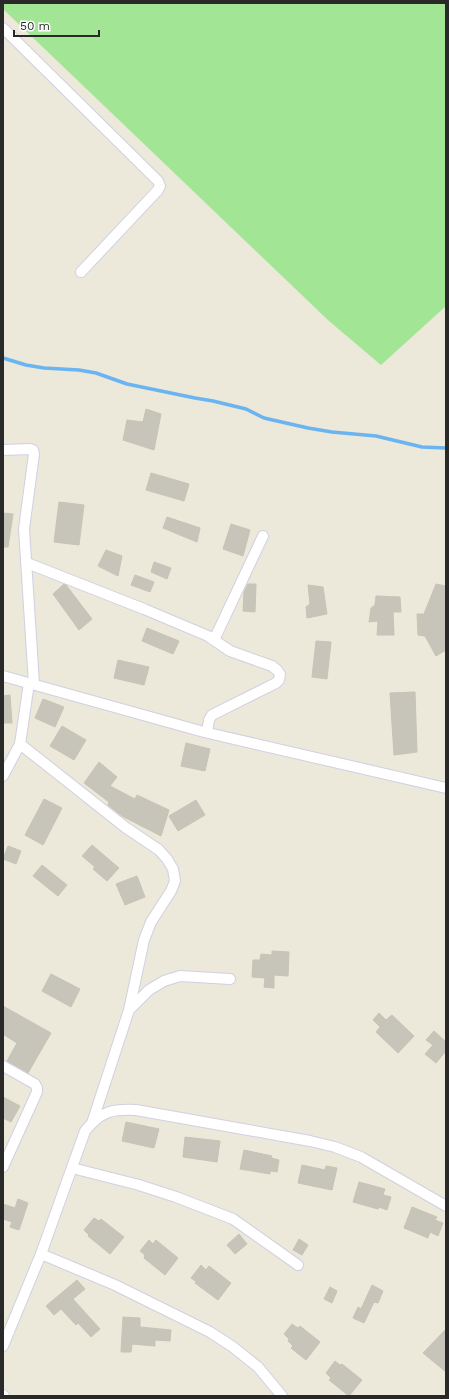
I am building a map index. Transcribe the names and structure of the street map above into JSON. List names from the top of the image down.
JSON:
{
  "scale_bar": "50 m"
}
